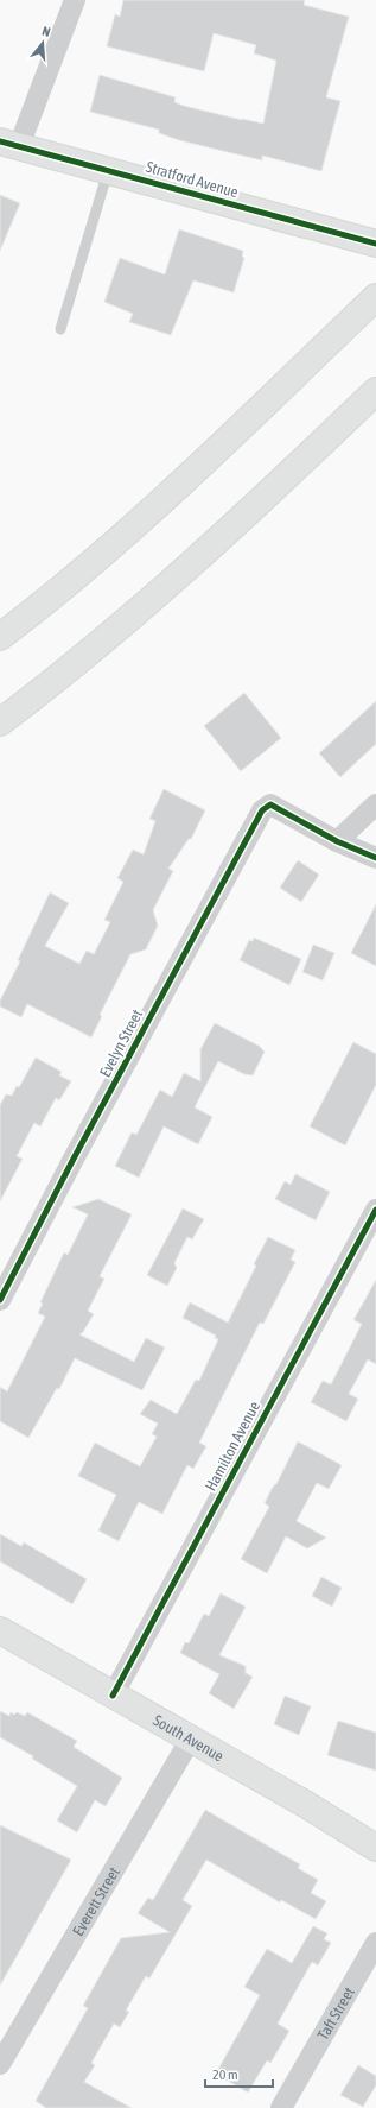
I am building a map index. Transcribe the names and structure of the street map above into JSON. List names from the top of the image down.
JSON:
{
  "streets": {
    "main road": ["Stratford Avenue", "South Avenue"],
    "street": [
      "Evelyn Street",
      "Hamilton Avenue",
      "Everett Street",
      "Taft Street"
    ]
  },
  "crossings": [
    ["Hamilton Avenue", "South Avenue"],
    ["South Avenue", "Everett Street"]
  ],
  "scale_bar": "20 m",
  "north": "top"
}
